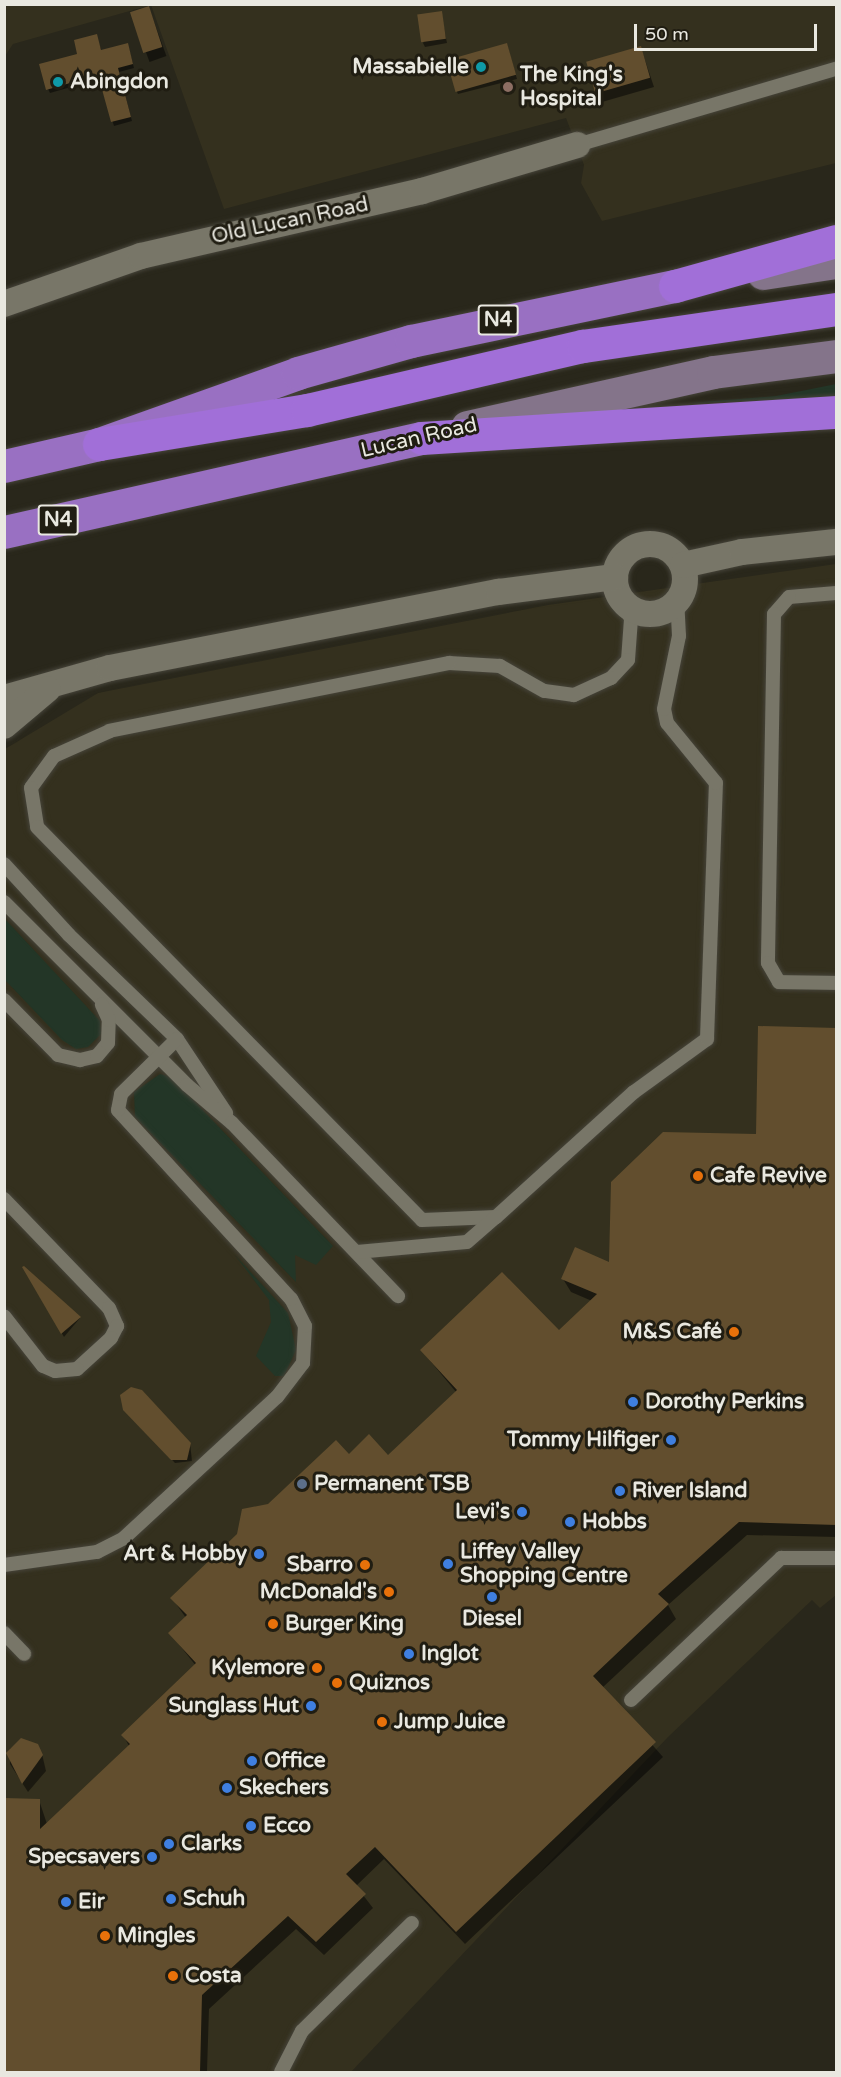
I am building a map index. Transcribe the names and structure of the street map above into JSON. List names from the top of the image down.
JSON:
{
  "streets": {
    "highway": ["N4", "Lucan Road"],
    "street": ["Old Lucan Road"]
  },
  "places": [
    "Massabielle",
    "Abingdon",
    "The King's Hospital",
    "Cafe Revive",
    "M&S Café",
    "Dorothy Perkins",
    "Tommy Hilfiger",
    "Permanent TSB",
    "River Island",
    "Levi's",
    "Hobbs",
    "Art & Hobby",
    "Liffey Valley Shopping Centre",
    "Sbarro",
    "McDonald's",
    "Diesel",
    "Burger King",
    "Inglot",
    "Kylemore",
    "Quiznos",
    "Sunglass Hut",
    "Jump Juice",
    "Office",
    "Skechers",
    "Ecco",
    "Clarks",
    "Specsavers",
    "Schuh",
    "Eir",
    "Mingles",
    "Costa"
  ],
  "scale_bar": "50 m"
}
